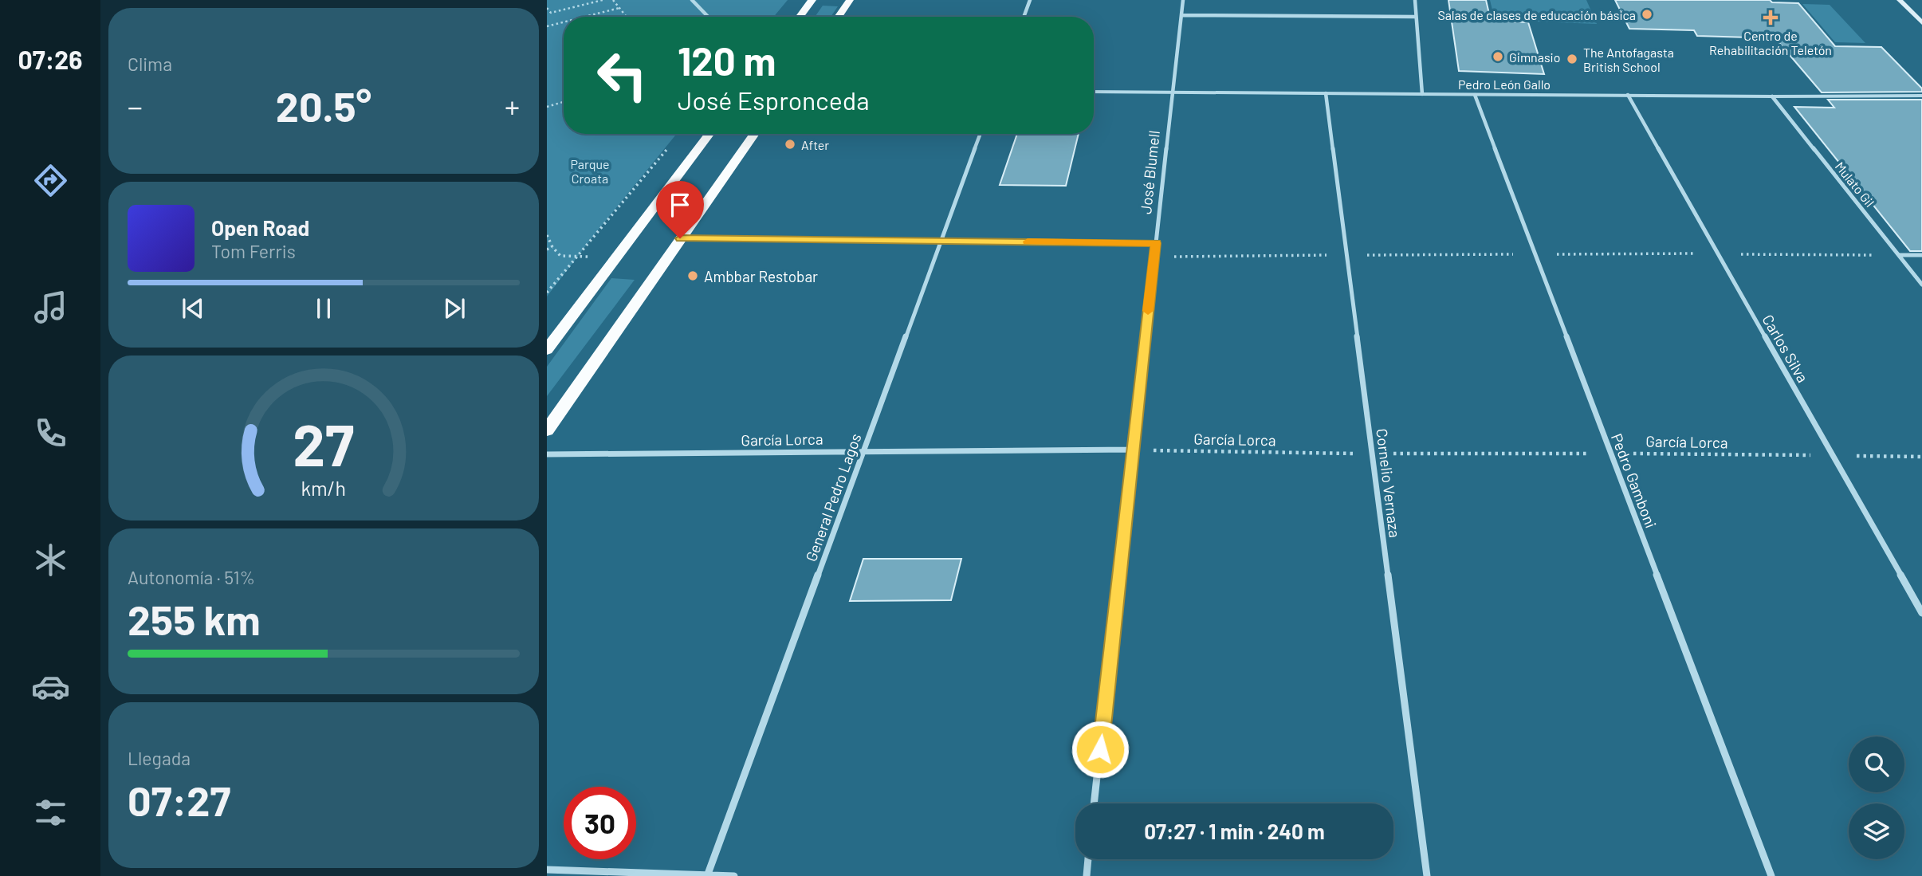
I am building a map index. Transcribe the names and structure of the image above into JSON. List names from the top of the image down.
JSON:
{
  "streets": {
    "street": [
      "Pedro León Gallo",
      "José Blumell",
      "Mulato Gil",
      "Carlos Silva",
      "García Lorca",
      "Pedro Gamboni",
      "Cornelio Vernaza",
      "General Pedro Lagos"
    ]
  },
  "crossings": [
    ["Pedro León Gallo", "José Blumell"],
    ["Pedro León Gallo", "Mulato Gil"],
    ["Pedro León Gallo", "Carlos Silva"],
    ["Pedro León Gallo", "Pedro Gamboni"],
    ["Pedro León Gallo", "Cornelio Vernaza"],
    ["José Blumell", "García Lorca"],
    ["Carlos Silva", "García Lorca"],
    ["García Lorca", "Pedro Gamboni"],
    ["García Lorca", "Cornelio Vernaza"],
    ["García Lorca", "General Pedro Lagos"]
  ],
  "parks": ["Parque Croata"],
  "places": {
    "other": [
      "Salas de clases de educación básica",
      "Gimnasio",
      "The Antofagasta British School",
      "After",
      "Ambbar Restobar"
    ],
    "health": ["Centro de Rehabilitación Teletón"]
  },
  "page": {
    "tabs": "07:26",
    "tile": [
      "Clima",
      ["Autonomía · 51%", "255 km"],
      ["Llegada", "07:27"]
    ],
    "turn": ["120 m", "José Espronceda"],
    "heat": ["−", "20.5°", "+"],
    "song": ["Open Road", "Tom Ferris"],
    "limit": "30",
    "trip": "07:27 · 1 min · 240 m",
    "gauge": ["27", "km/h"]
  }
}
